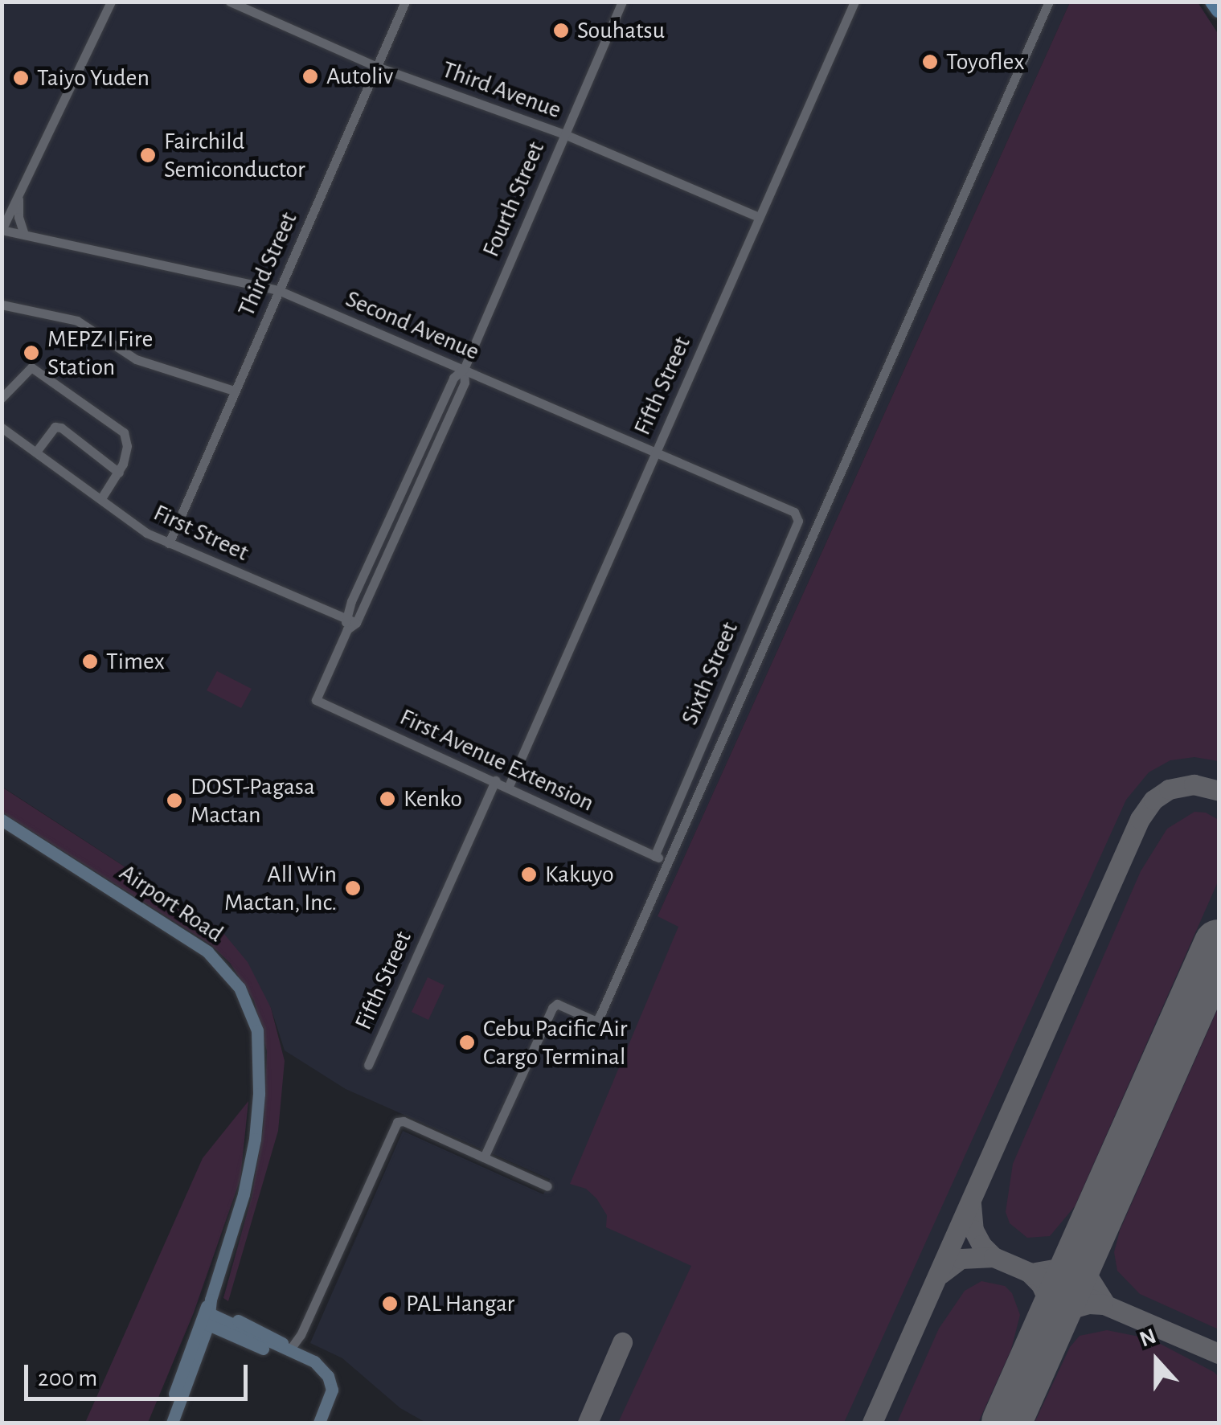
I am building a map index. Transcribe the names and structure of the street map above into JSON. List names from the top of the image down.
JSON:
{
  "streets": {
    "street": [
      "Third Avenue",
      "Fourth Street",
      "Third Street",
      "Second Avenue",
      "Fifth Street",
      "First Street",
      "Sixth Street",
      "First Avenue Extension",
      "Airport Road"
    ]
  },
  "crossings": [
    ["Third Avenue", "Fourth Street"],
    ["Third Avenue", "Third Street"],
    ["Third Avenue", "Fifth Street"],
    ["Fourth Street", "Second Avenue"],
    ["Fourth Street", "First Street"],
    ["Fourth Street", "First Avenue Extension"],
    ["Third Street", "Second Avenue"],
    ["Third Street", "First Street"],
    ["Second Avenue", "Fifth Street"],
    ["Second Avenue", "Sixth Street"],
    ["Fifth Street", "First Avenue Extension"],
    ["Sixth Street", "First Avenue Extension"]
  ],
  "places": [
    "Souhatsu",
    "Toyoflex",
    "Autoliv",
    "Taiyo Yuden",
    "Fairchild Semiconductor",
    "MEPZ I Fire Station",
    "Timex",
    "Kenko",
    "DOST-Pagasa Mactan",
    "Kakuyo",
    "All Win Mactan, Inc.",
    "Cebu Pacific Air Cargo Terminal",
    "PAL Hangar"
  ],
  "scale_bar": "200 m",
  "north": "top"
}
